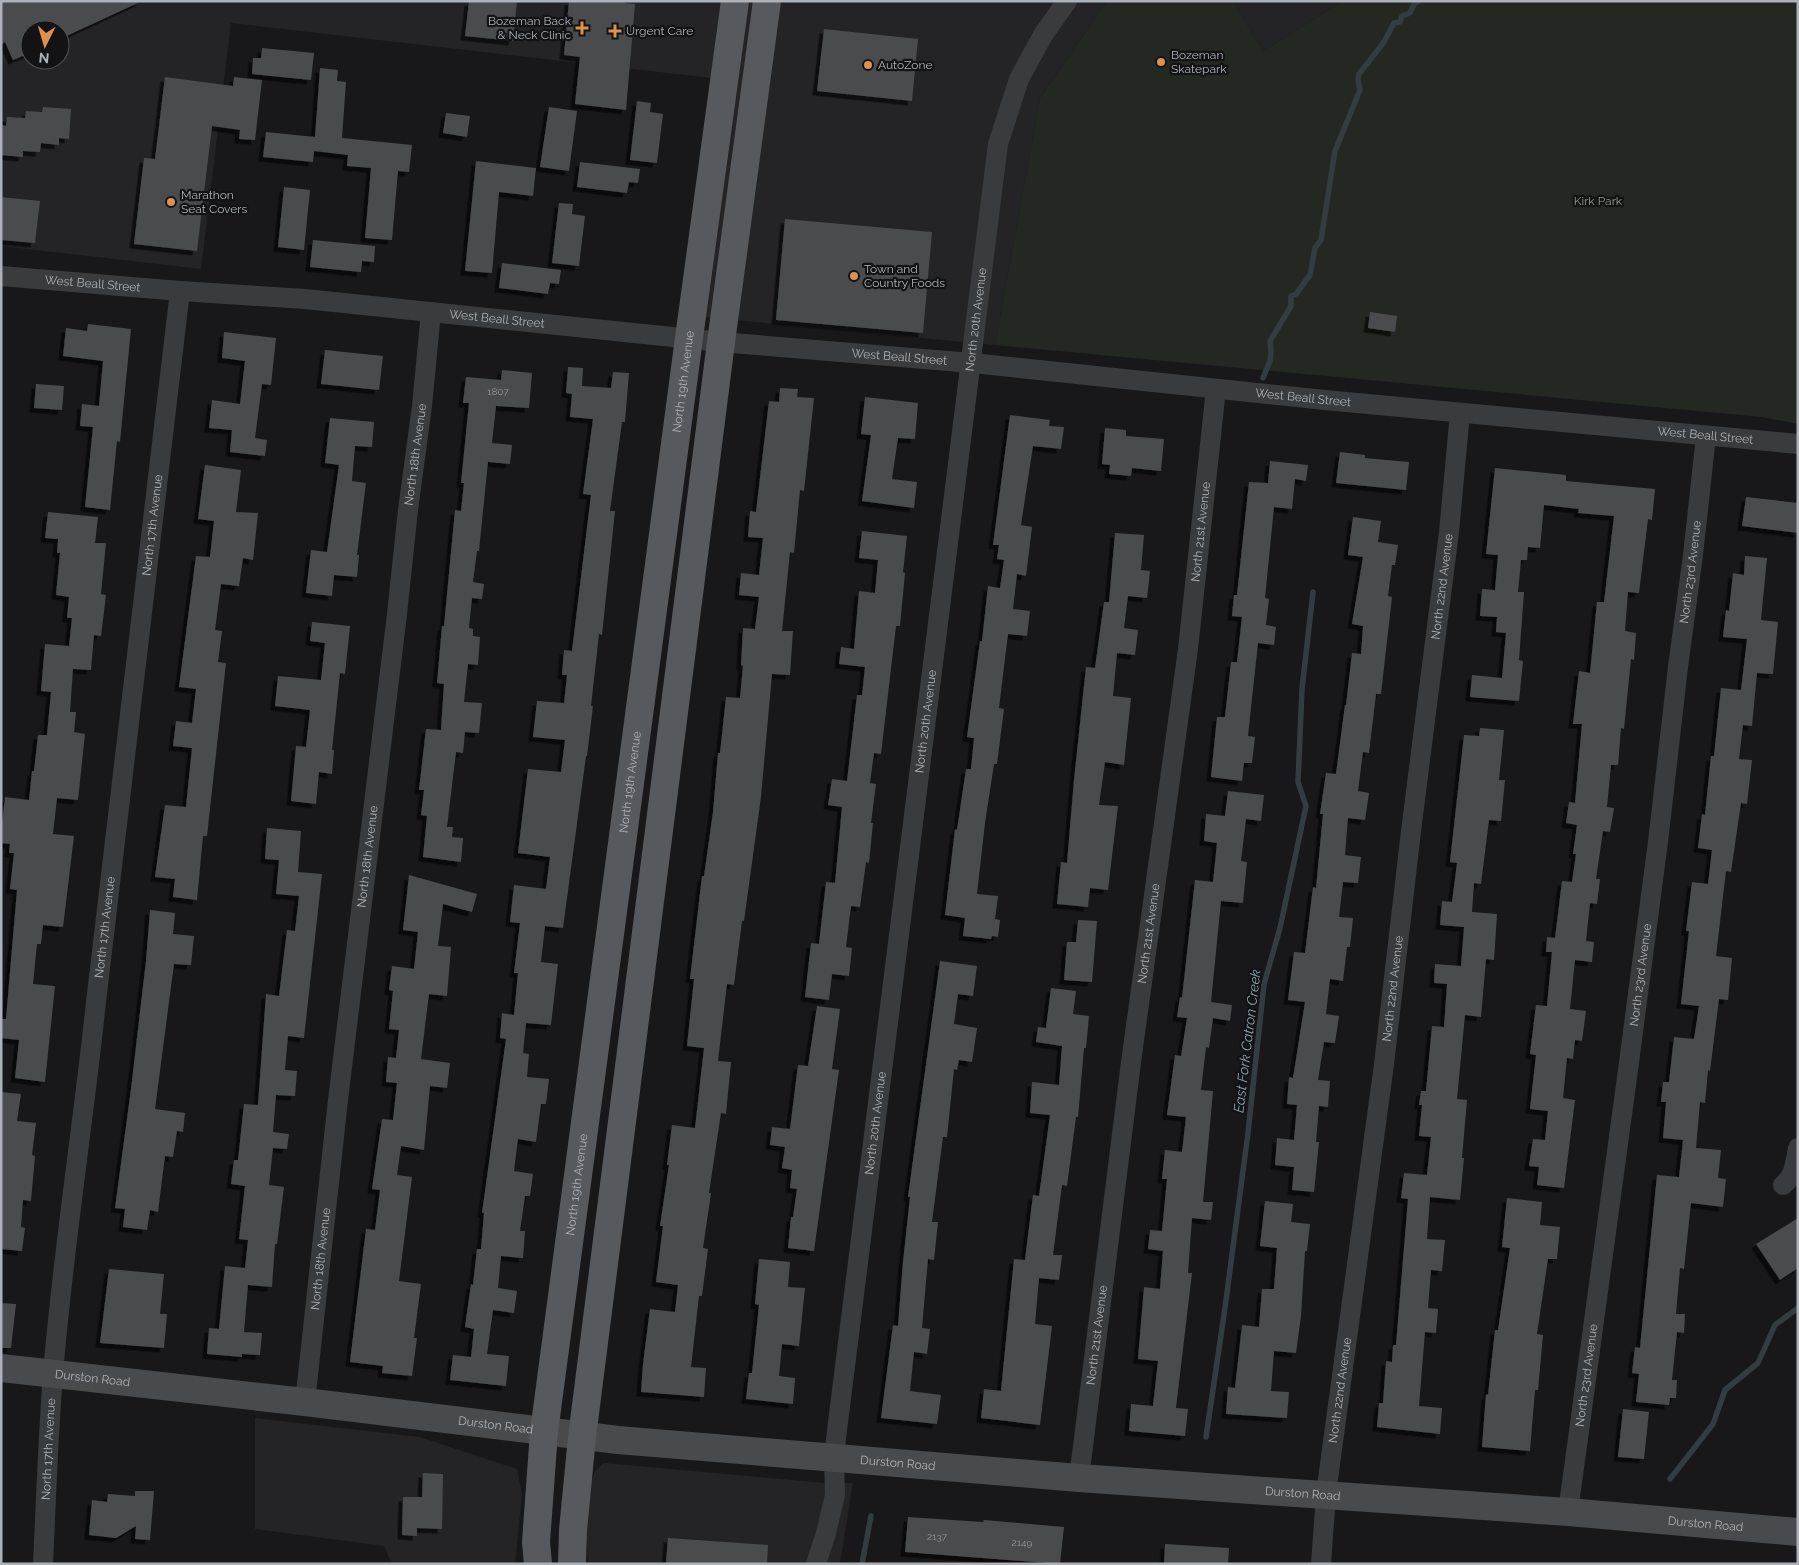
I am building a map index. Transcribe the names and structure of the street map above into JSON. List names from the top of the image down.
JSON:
{
  "streets": {
    "main road": ["North 19th Avenue", "Durston Road"],
    "street": [
      "West Beall Street",
      "North 20th Avenue",
      "North 18th Avenue",
      "North 17th Avenue",
      "North 21st Avenue",
      "North 23rd Avenue",
      "North 22nd Avenue"
    ]
  },
  "crossings": [
    ["West Beall Street", "North 20th Avenue"],
    ["West Beall Street", "North 19th Avenue"],
    ["West Beall Street", "North 18th Avenue"],
    ["West Beall Street", "North 17th Avenue"],
    ["West Beall Street", "North 21st Avenue"],
    ["West Beall Street", "North 23rd Avenue"],
    ["West Beall Street", "North 22nd Avenue"],
    ["North 20th Avenue", "Durston Road"],
    ["North 19th Avenue", "Durston Road"],
    ["North 18th Avenue", "Durston Road"],
    ["North 17th Avenue", "Durston Road"],
    ["North 21st Avenue", "Durston Road"],
    ["North 23rd Avenue", "Durston Road"],
    ["North 22nd Avenue", "Durston Road"]
  ],
  "water": ["East Fork Catron Creek"],
  "parks": ["Kirk Park"],
  "places": {
    "health": ["Bozeman Back & Neck Clinic", "Urgent Care"],
    "other": [
      "Bozeman Skatepark",
      "AutoZone",
      "Marathon Seat Covers",
      "Town and Country Foods"
    ]
  },
  "house_numbers": ["1807", "2137", "2149"],
  "north": "bottom"
}
